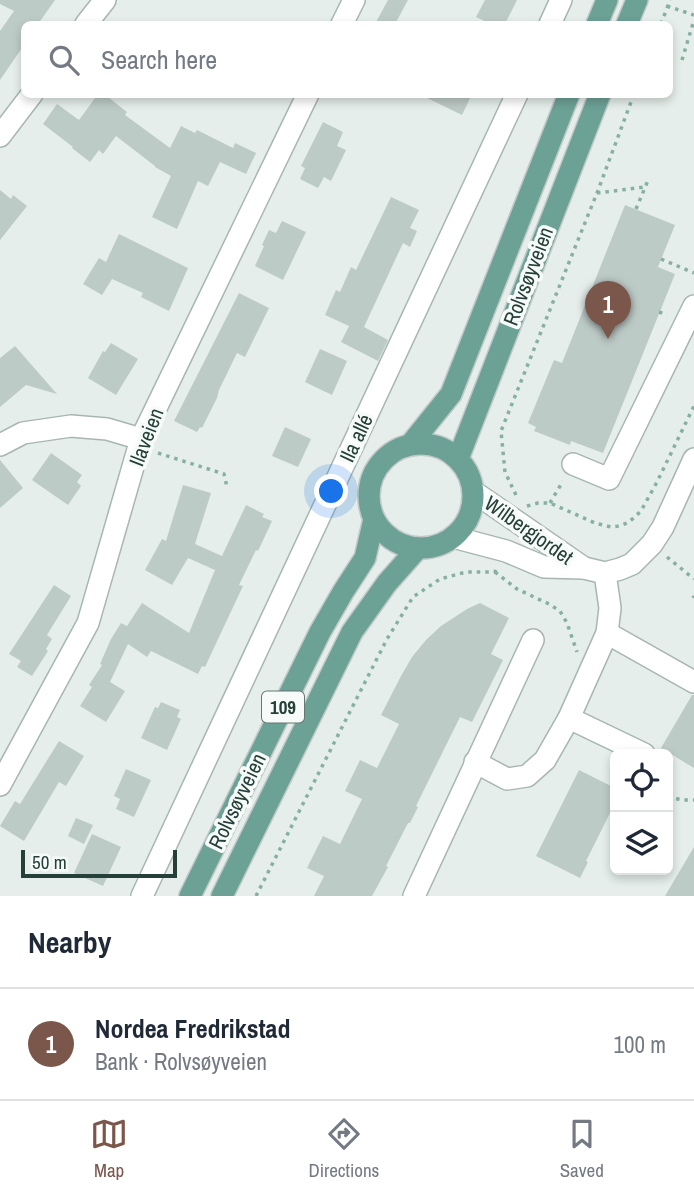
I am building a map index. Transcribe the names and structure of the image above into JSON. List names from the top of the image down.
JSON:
{
  "streets": {
    "main road": ["Rolvsøyveien", "109"],
    "street": ["Ilaveien", "Ila allé", "Wilbergjordet"]
  },
  "crossings": [
    ["Rolvsøyveien", "Wilbergjordet"],
    ["Rolvsøyveien", "109"],
    ["Wilbergjordet", "109"]
  ],
  "scale_bar": "50 m",
  "page": {
    "search": "Search here",
    "pins": "1",
    "scale": "50 m",
    "heading": "Nearby",
    "list": [
      {
        "mark": "1",
        "name": "Nordea Fredrikstad",
        "note": "Bank · Rolvsøyveien",
        "value": "100 m"
      }
    ],
    "nav": ["Map", "Directions", "Saved"]
  }
}
